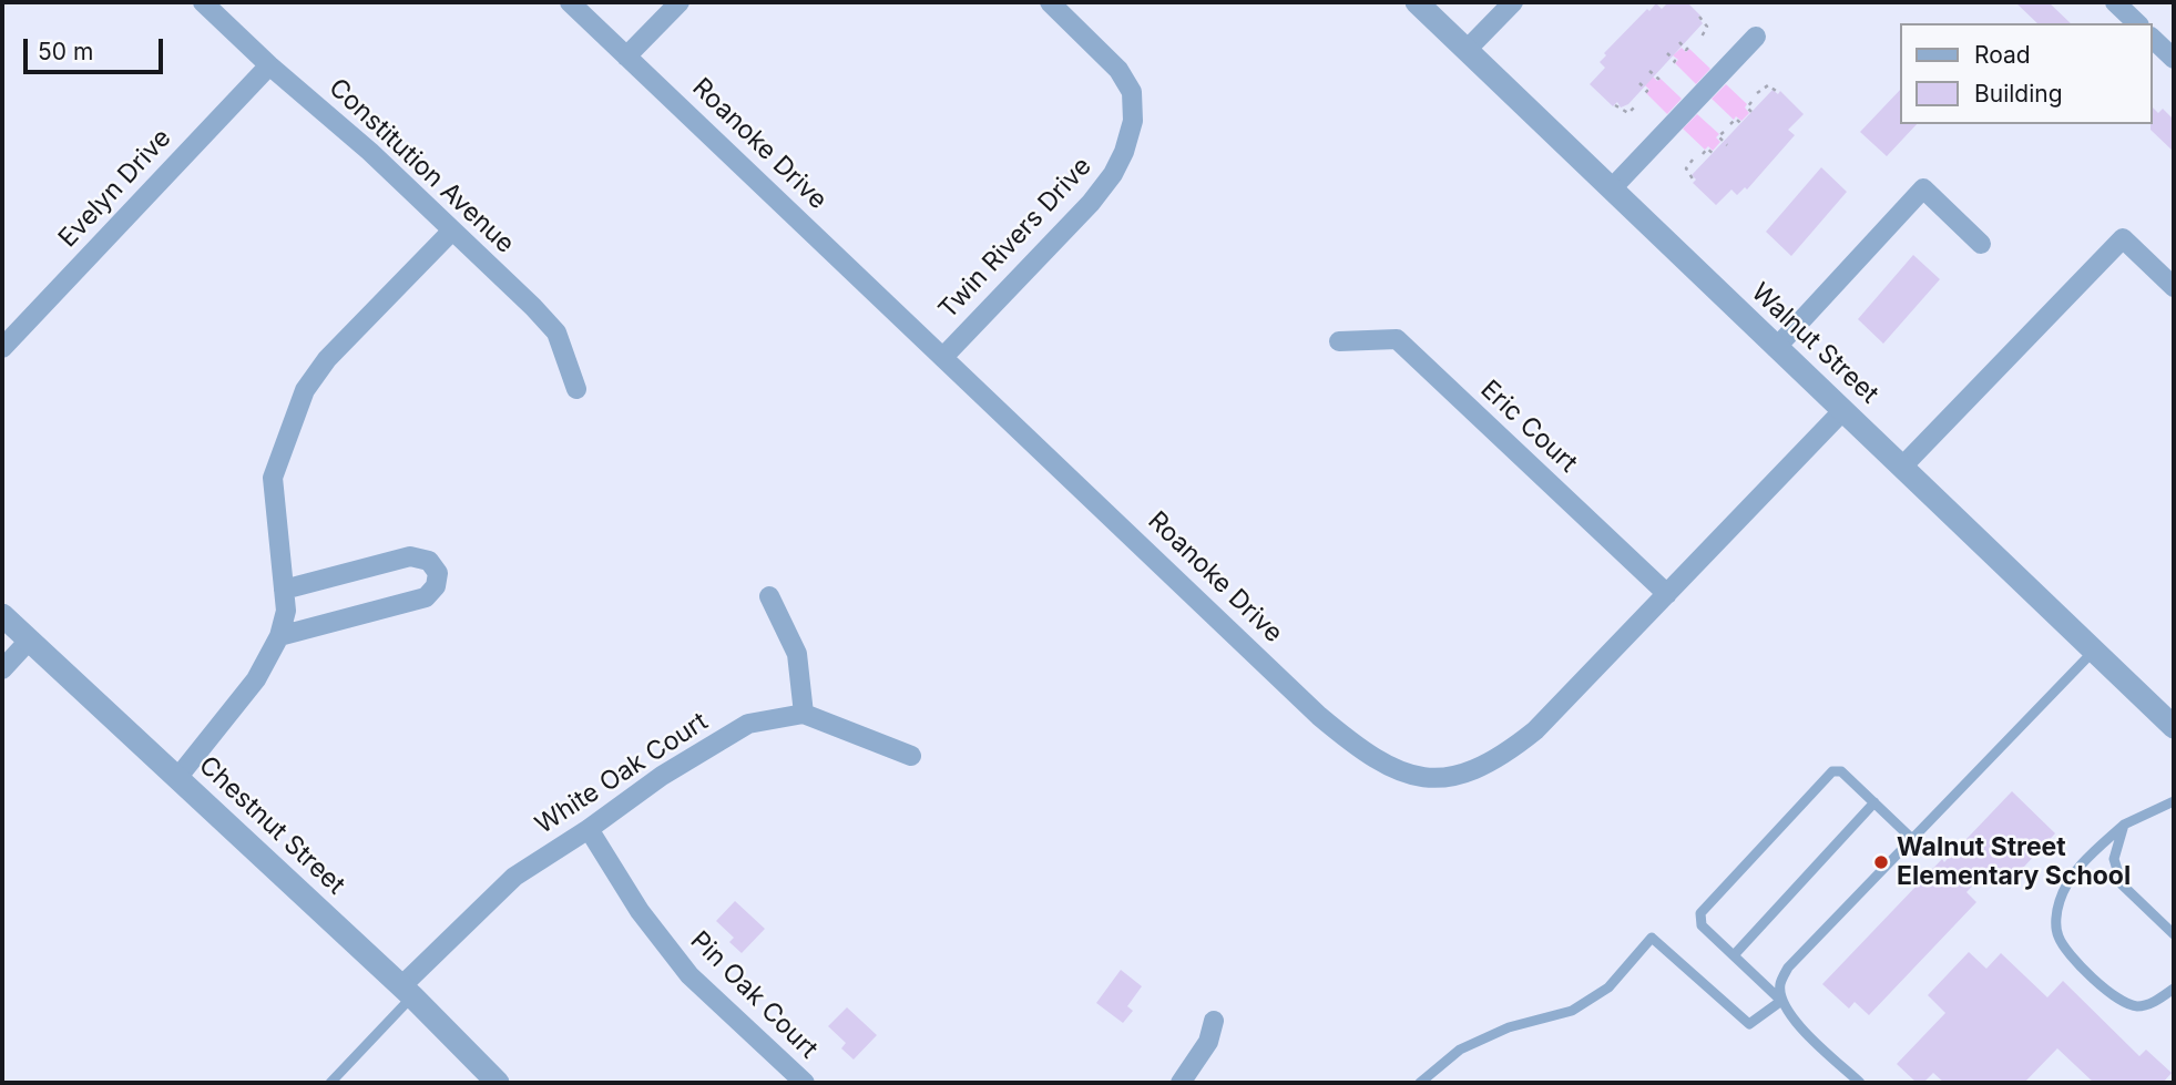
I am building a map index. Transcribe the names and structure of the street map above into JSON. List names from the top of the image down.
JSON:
{
  "streets": {
    "street": [
      "Roanoke Drive",
      "Constitution Avenue",
      "Evelyn Drive",
      "Twin Rivers Drive",
      "Walnut Street",
      "Eric Court",
      "White Oak Court",
      "Chestnut Street",
      "Pin Oak Court"
    ]
  },
  "crossings": [
    ["Roanoke Drive", "Twin Rivers Drive"],
    ["Roanoke Drive", "Walnut Street"],
    ["Roanoke Drive", "Eric Court"],
    ["Constitution Avenue", "Evelyn Drive"],
    ["White Oak Court", "Chestnut Street"],
    ["White Oak Court", "Pin Oak Court"]
  ],
  "places": ["Walnut Street Elementary School"],
  "legend": ["Road", "Building"],
  "scale_bar": "50 m"
}
